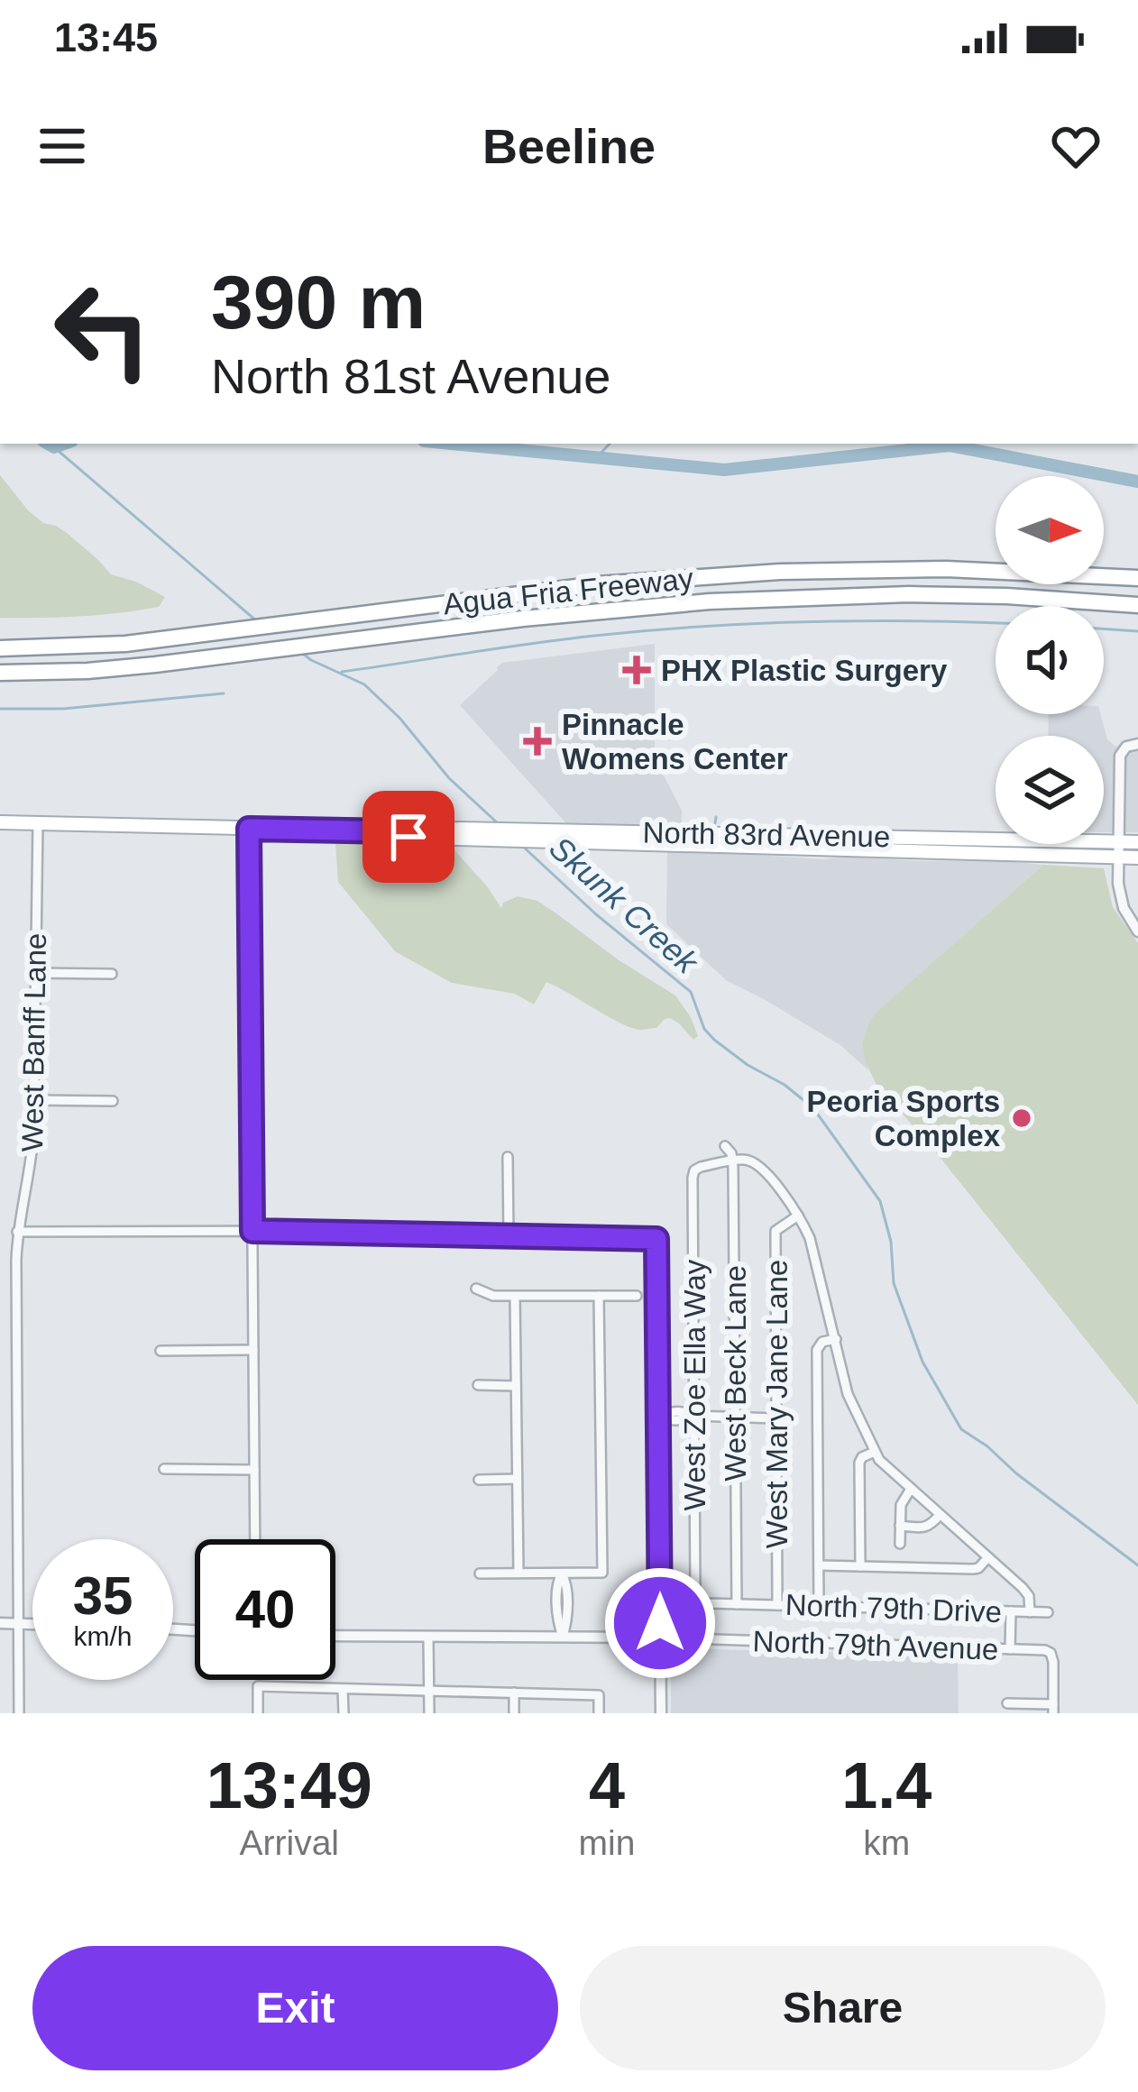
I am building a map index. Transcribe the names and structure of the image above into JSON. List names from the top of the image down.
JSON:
{
  "streets": {
    "highway": ["Agua Fria Freeway"],
    "main road": ["North 83rd Avenue"],
    "street": [
      "West Banff Lane",
      "West Beck Lane",
      "West Zoe Ella Way",
      "West Mary Jane Lane",
      "North 79th Drive",
      "North 79th Avenue"
    ]
  },
  "crossings": [
    ["North 83rd Avenue", "West Banff Lane"],
    ["West Beck Lane", "West Zoe Ella Way"],
    ["West Beck Lane", "North 79th Drive"],
    ["West Zoe Ella Way", "North 79th Drive"],
    ["West Mary Jane Lane", "North 79th Drive"]
  ],
  "water": ["Skunk Creek"],
  "places": {
    "health": ["PHX Plastic Surgery", "Pinnacle Womens Center"],
    "other": ["Peoria Sports Complex"]
  },
  "north": "right",
  "page": {
    "status": "13:45",
    "header": "Beeline",
    "turn": ["390 m", "North 81st Avenue"],
    "speed": "35 km/h",
    "limit": "40",
    "eta": [
      "13:49",
      "Arrival",
      "4",
      "min",
      "1.4",
      "km"
    ],
    "buttons": ["Exit", "Share"]
  }
}
